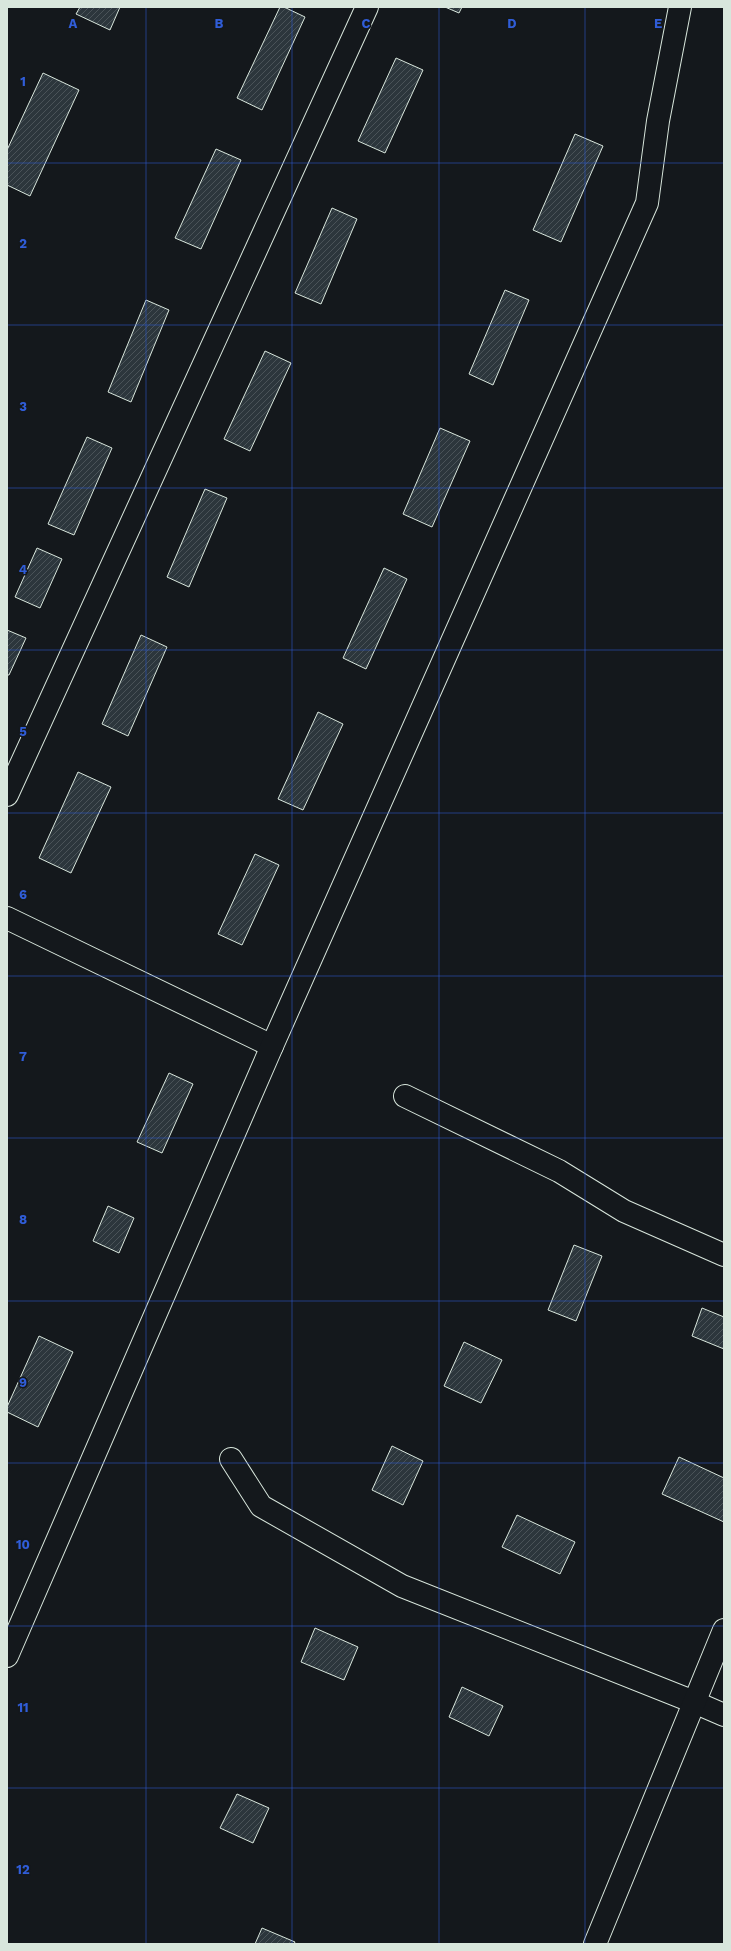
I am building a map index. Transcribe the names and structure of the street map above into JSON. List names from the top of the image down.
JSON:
{
  "grid": {
    "columns": [
      "A",
      "B",
      "C",
      "D",
      "E"
    ],
    "rows": [
      "1",
      "2",
      "3",
      "4",
      "5",
      "6",
      "7",
      "8",
      "9",
      "10",
      "11",
      "12"
    ]
  }
}
